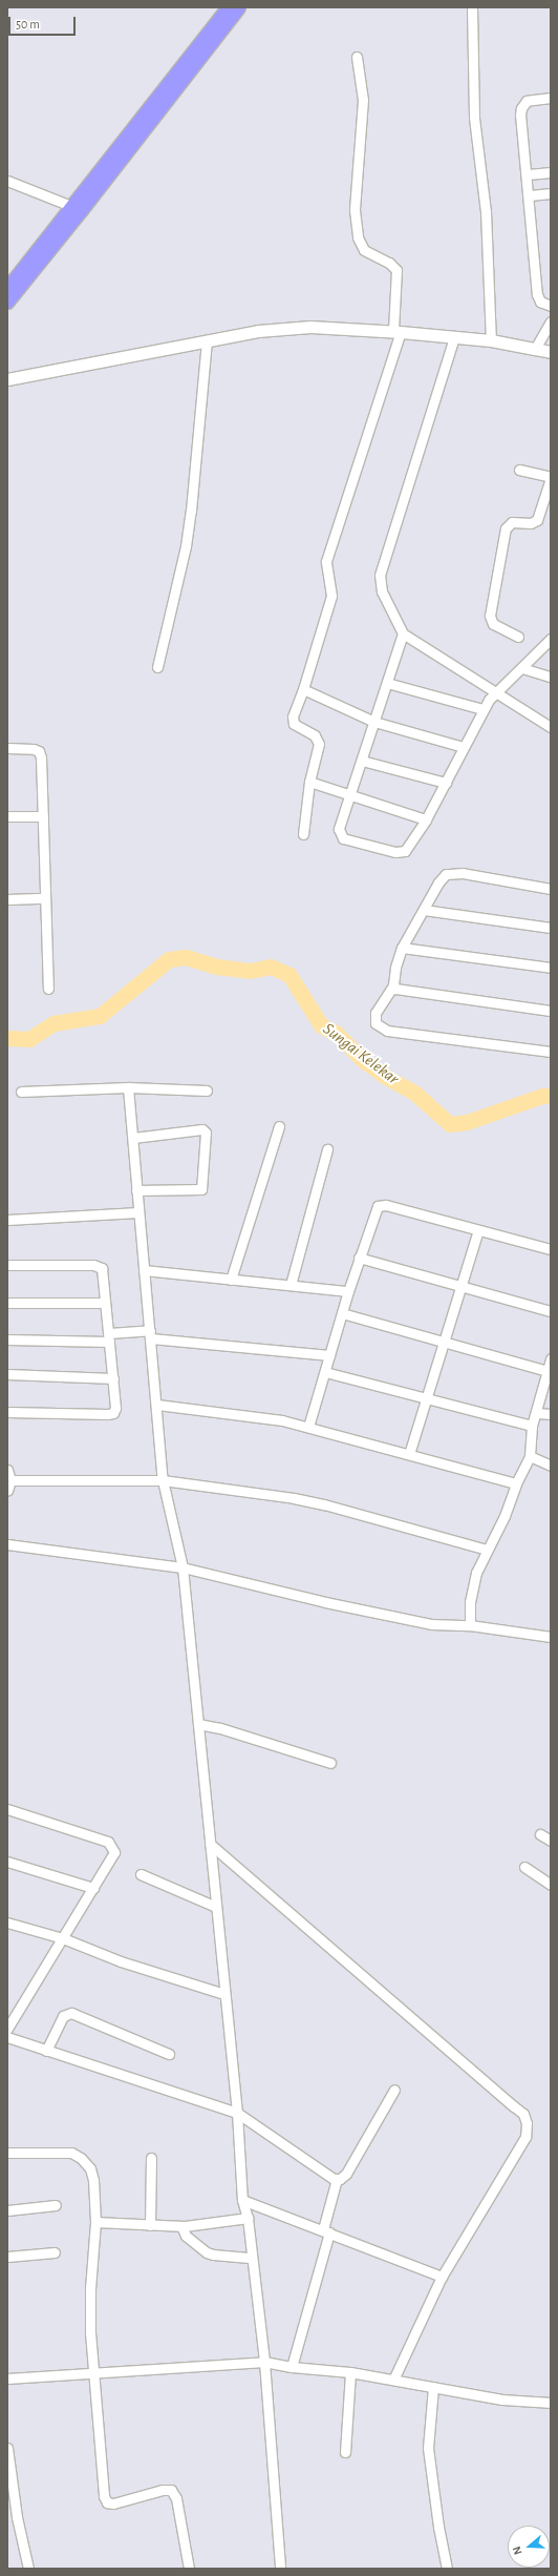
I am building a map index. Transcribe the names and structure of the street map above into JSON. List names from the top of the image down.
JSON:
{
  "water": ["Sungai Kelekar"],
  "scale_bar": "50 m",
  "north": "left"
}
